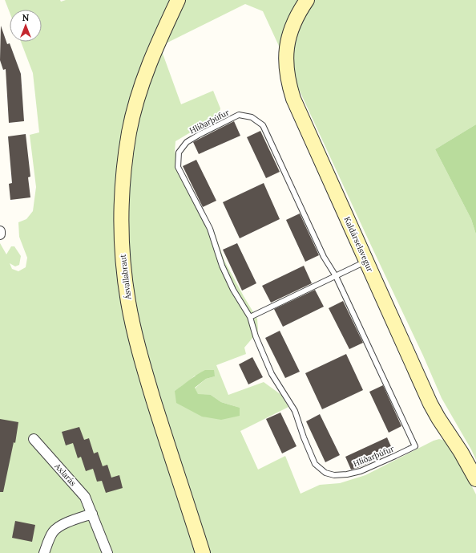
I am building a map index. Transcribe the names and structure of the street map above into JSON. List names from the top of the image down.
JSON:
{
  "streets": {
    "main road": ["Kaldárselsvegur", "Ásvallabraut"],
    "street": ["Axlarás"],
    "lane": ["Hlíðarþúfur"]
  },
  "north": "top"
}
